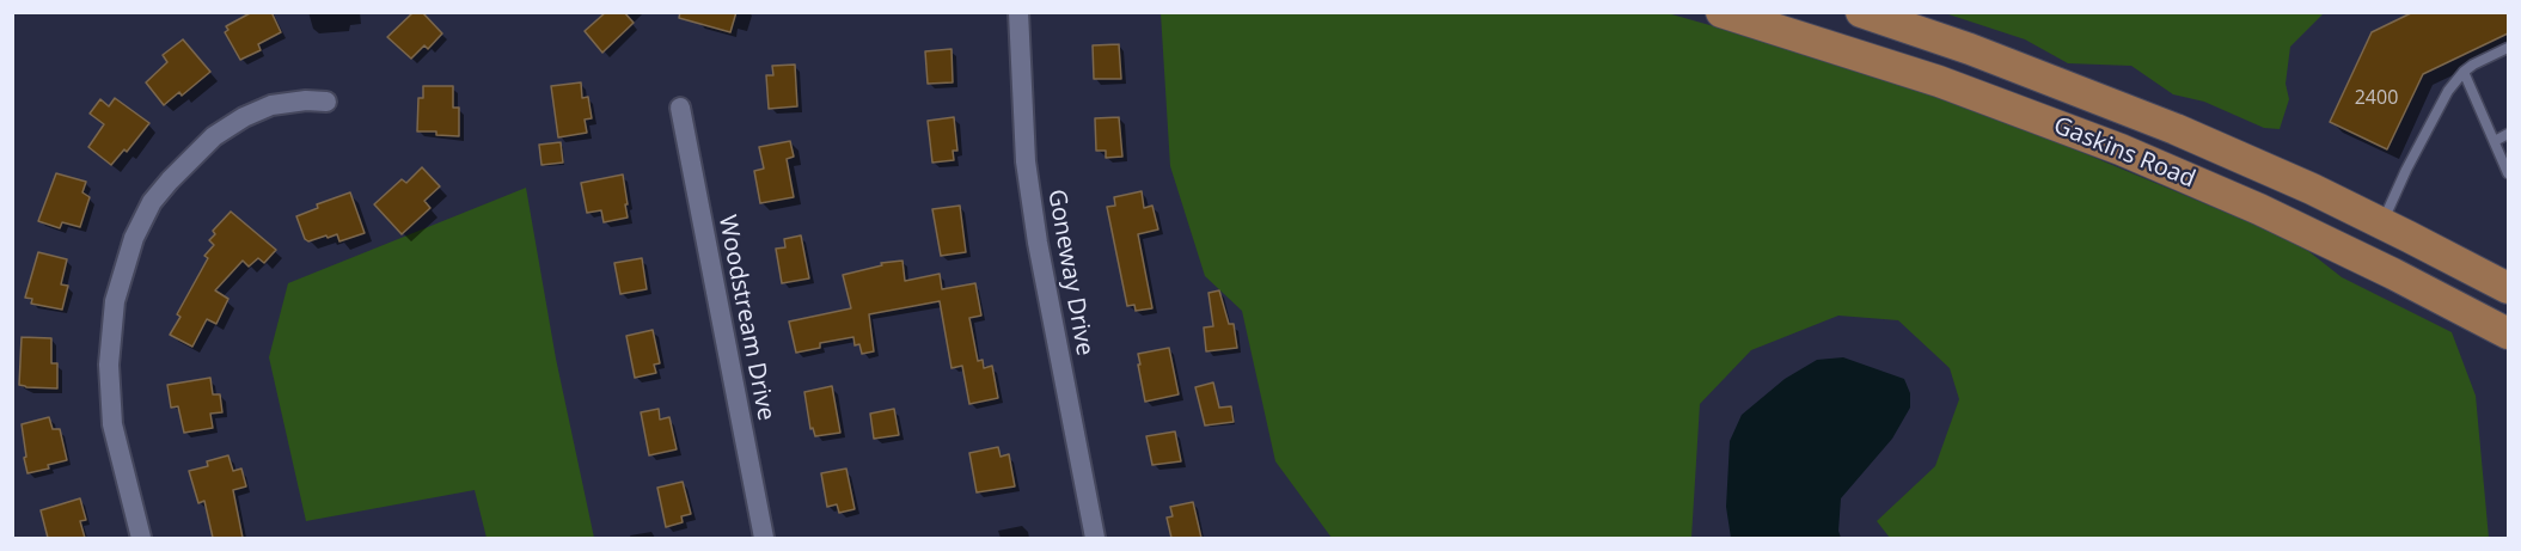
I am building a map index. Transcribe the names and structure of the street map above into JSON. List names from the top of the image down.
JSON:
{
  "streets": {
    "main road": ["Gaskins Road"],
    "street": ["Goneway Drive", "Woodstream Drive"]
  },
  "house_numbers": ["2400"]
}
